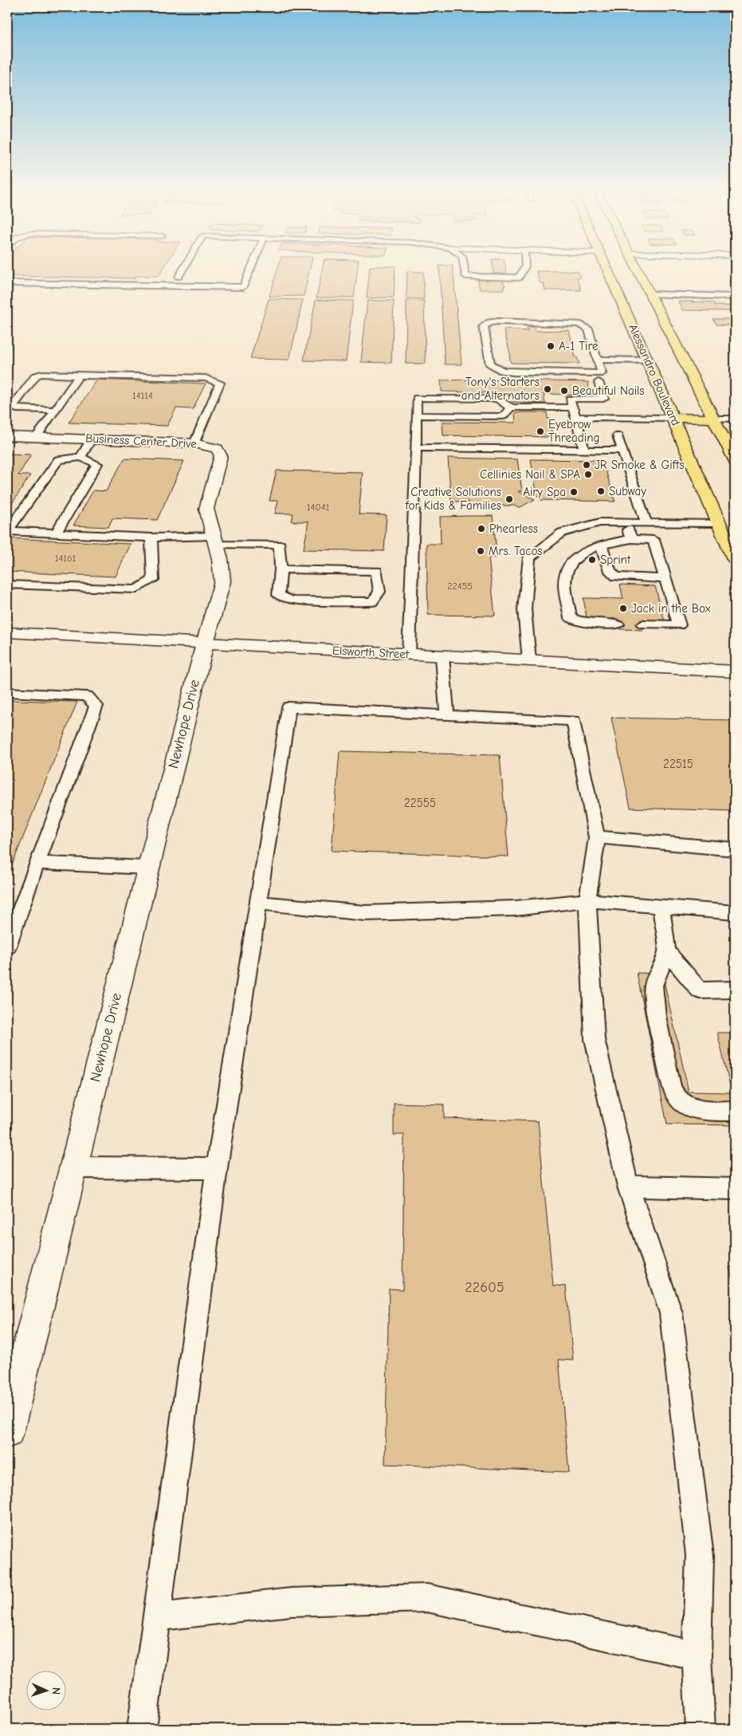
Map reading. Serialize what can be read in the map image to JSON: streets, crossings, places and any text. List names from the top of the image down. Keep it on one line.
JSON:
{"streets":{"main road":["Alessandro Boulevard"],"street":["Business Center Drive","Elsworth Street","Newhope Drive"]},"crossings":[["Business Center Drive","Elsworth Street"],["Business Center Drive","Newhope Drive"],["Elsworth Street","Newhope Drive"]],"places":["A-1 Tire","Tony's Starters and Alternators","Beautiful Nails","Eyebrow Threading","JR Smoke & Gifts","Cellinies Nail & SPA","Subway","Airy Spa","Creative Solutions for Kids & Families","Phearless","Mrs. Tacos","Sprint","Jack in the Box"],"house_numbers":["14114","14041","14161","22455","22515","22555","22605"],"north":"right"}
